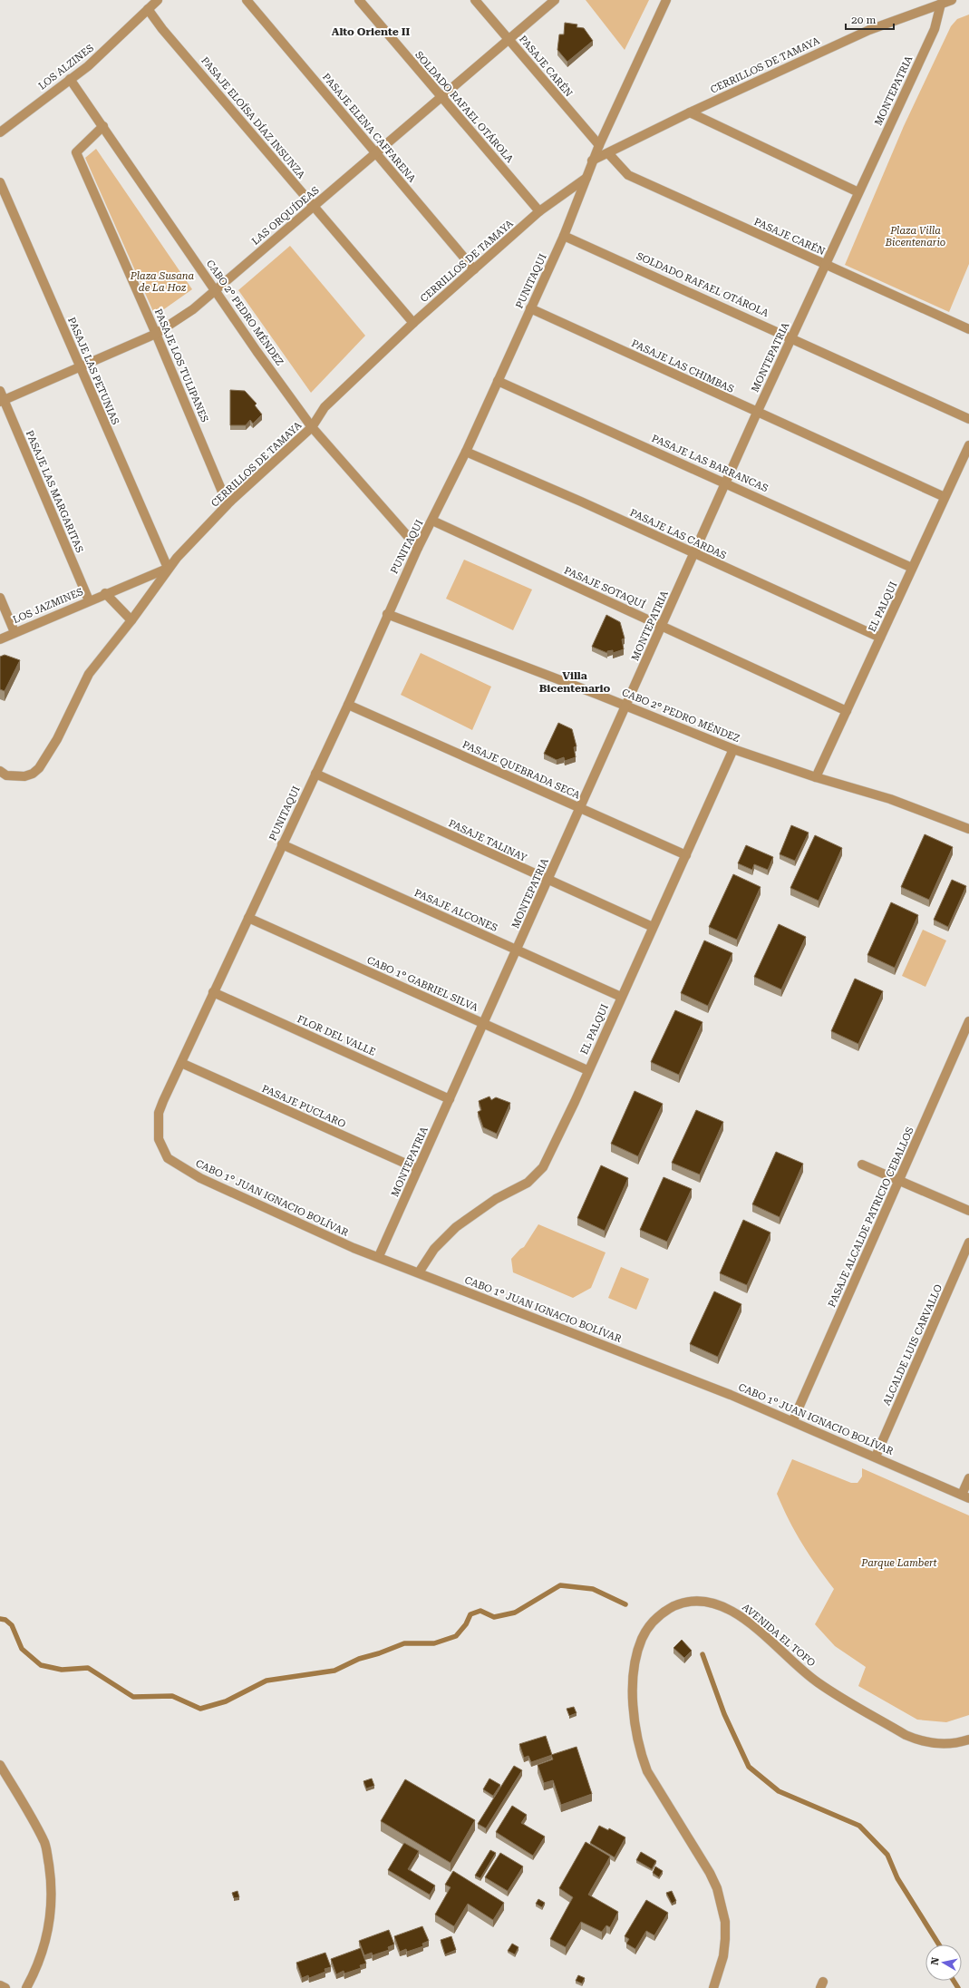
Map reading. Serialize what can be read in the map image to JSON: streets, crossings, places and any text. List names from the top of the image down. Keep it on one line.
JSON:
{"streets":{"street":["CERRILLOS DE TAMAYA","PASAJE CARÉN","LOS ALZINES","MONTEPATRIA","SOLDADO RAFAEL OTÁROLA","PASAJE ELOÍSA DÍAZ INSUNZA","PASAJE ELENA CAFFARENA","LAS ORQUÍDEAS","PUNITAQUI","CABO 2° PEDRO MÉNDEZ","PASAJE LOS TULIPANES","PASAJE LAS CHIMBAS","PASAJE LAS PETUNIAS","PASAJE LAS BARRANCAS","PASAJE LAS MARGARITAS","PASAJE LAS CARDAS","PASAJE SOTAQUÍ","LOS JAZMINES","EL PALQUI","PASAJE QUEBRADA SECA","PASAJE TALINAY","PASAJE ALCONES","CABO 1° GABRIEL SILVA","FLOR DEL VALLE","PASAJE PUCLARO","CABO 1° JUAN IGNACIO BOLÍVAR","PASAJE ALCALDE PATRICIO CEBALLOS","ALCALDE LUIS CARVALLO","AVENIDA EL TOFO"]},"crossings":[["CERRILLOS DE TAMAYA","PASAJE CARÉN"],["CERRILLOS DE TAMAYA","MONTEPATRIA"],["CERRILLOS DE TAMAYA","SOLDADO RAFAEL OTÁROLA"],["CERRILLOS DE TAMAYA","PASAJE ELOÍSA DÍAZ INSUNZA"],["CERRILLOS DE TAMAYA","PASAJE ELENA CAFFARENA"],["CERRILLOS DE TAMAYA","PUNITAQUI"],["CERRILLOS DE TAMAYA","CABO 2° PEDRO MÉNDEZ"],["CERRILLOS DE TAMAYA","PASAJE LOS TULIPANES"],["CERRILLOS DE TAMAYA","PASAJE LAS PETUNIAS"],["CERRILLOS DE TAMAYA","LOS JAZMINES"],["PASAJE CARÉN","MONTEPATRIA"],["PASAJE CARÉN","LAS ORQUÍDEAS"],["PASAJE CARÉN","PUNITAQUI"],["LOS ALZINES","PASAJE ELOÍSA DÍAZ INSUNZA"],["LOS ALZINES","CABO 2° PEDRO MÉNDEZ"],["MONTEPATRIA","SOLDADO RAFAEL OTÁROLA"],["MONTEPATRIA","CABO 2° PEDRO MÉNDEZ"],["MONTEPATRIA","PASAJE LAS CHIMBAS"],["MONTEPATRIA","PASAJE LAS BARRANCAS"],["MONTEPATRIA","PASAJE LAS CARDAS"],["MONTEPATRIA","PASAJE SOTAQUÍ"],["MONTEPATRIA","PASAJE QUEBRADA SECA"],["MONTEPATRIA","PASAJE TALINAY"],["MONTEPATRIA","PASAJE ALCONES"],["MONTEPATRIA","CABO 1° GABRIEL SILVA"],["MONTEPATRIA","FLOR DEL VALLE"],["MONTEPATRIA","PASAJE PUCLARO"],["MONTEPATRIA","CABO 1° JUAN IGNACIO BOLÍVAR"],["SOLDADO RAFAEL OTÁROLA","LAS ORQUÍDEAS"],["SOLDADO RAFAEL OTÁROLA","PUNITAQUI"],["PASAJE ELOÍSA DÍAZ INSUNZA","LAS ORQUÍDEAS"],["PASAJE ELENA CAFFARENA","LAS ORQUÍDEAS"],["LAS ORQUÍDEAS","CABO 2° PEDRO MÉNDEZ"],["LAS ORQUÍDEAS","PASAJE LOS TULIPANES"],["LAS ORQUÍDEAS","PASAJE LAS PETUNIAS"],["LAS ORQUÍDEAS","PASAJE LAS MARGARITAS"],["PUNITAQUI","CABO 2° PEDRO MÉNDEZ"],["PUNITAQUI","PASAJE LAS CHIMBAS"],["PUNITAQUI","PASAJE LAS BARRANCAS"],["PUNITAQUI","PASAJE LAS CARDAS"],["PUNITAQUI","PASAJE SOTAQUÍ"],["PUNITAQUI","PASAJE QUEBRADA SECA"],["PUNITAQUI","PASAJE TALINAY"],["PUNITAQUI","PASAJE ALCONES"],["PUNITAQUI","CABO 1° GABRIEL SILVA"],["PUNITAQUI","FLOR DEL VALLE"],["PUNITAQUI","PASAJE PUCLARO"],["PUNITAQUI","CABO 1° JUAN IGNACIO BOLÍVAR"],["CABO 2° PEDRO MÉNDEZ","PASAJE LOS TULIPANES"],["CABO 2° PEDRO MÉNDEZ","EL PALQUI"],["PASAJE LAS CHIMBAS","EL PALQUI"],["PASAJE LAS PETUNIAS","LOS JAZMINES"],["PASAJE LAS BARRANCAS","EL PALQUI"],["PASAJE LAS MARGARITAS","LOS JAZMINES"],["PASAJE LAS CARDAS","EL PALQUI"],["PASAJE SOTAQUÍ","EL PALQUI"],["EL PALQUI","PASAJE QUEBRADA SECA"],["EL PALQUI","PASAJE TALINAY"],["EL PALQUI","PASAJE ALCONES"],["EL PALQUI","CABO 1° GABRIEL SILVA"],["EL PALQUI","CABO 1° JUAN IGNACIO BOLÍVAR"],["CABO 1° JUAN IGNACIO BOLÍVAR","PASAJE ALCALDE PATRICIO CEBALLOS"],["CABO 1° JUAN IGNACIO BOLÍVAR","ALCALDE LUIS CARVALLO"]],"districts":["Alto Oriente II","Villa Bicentenario"],"parks":["Plaza Villa Bicentenario","Plaza Susana de La Hoz","Parque Lambert"],"scale_bar":"20 m","north":"left"}
